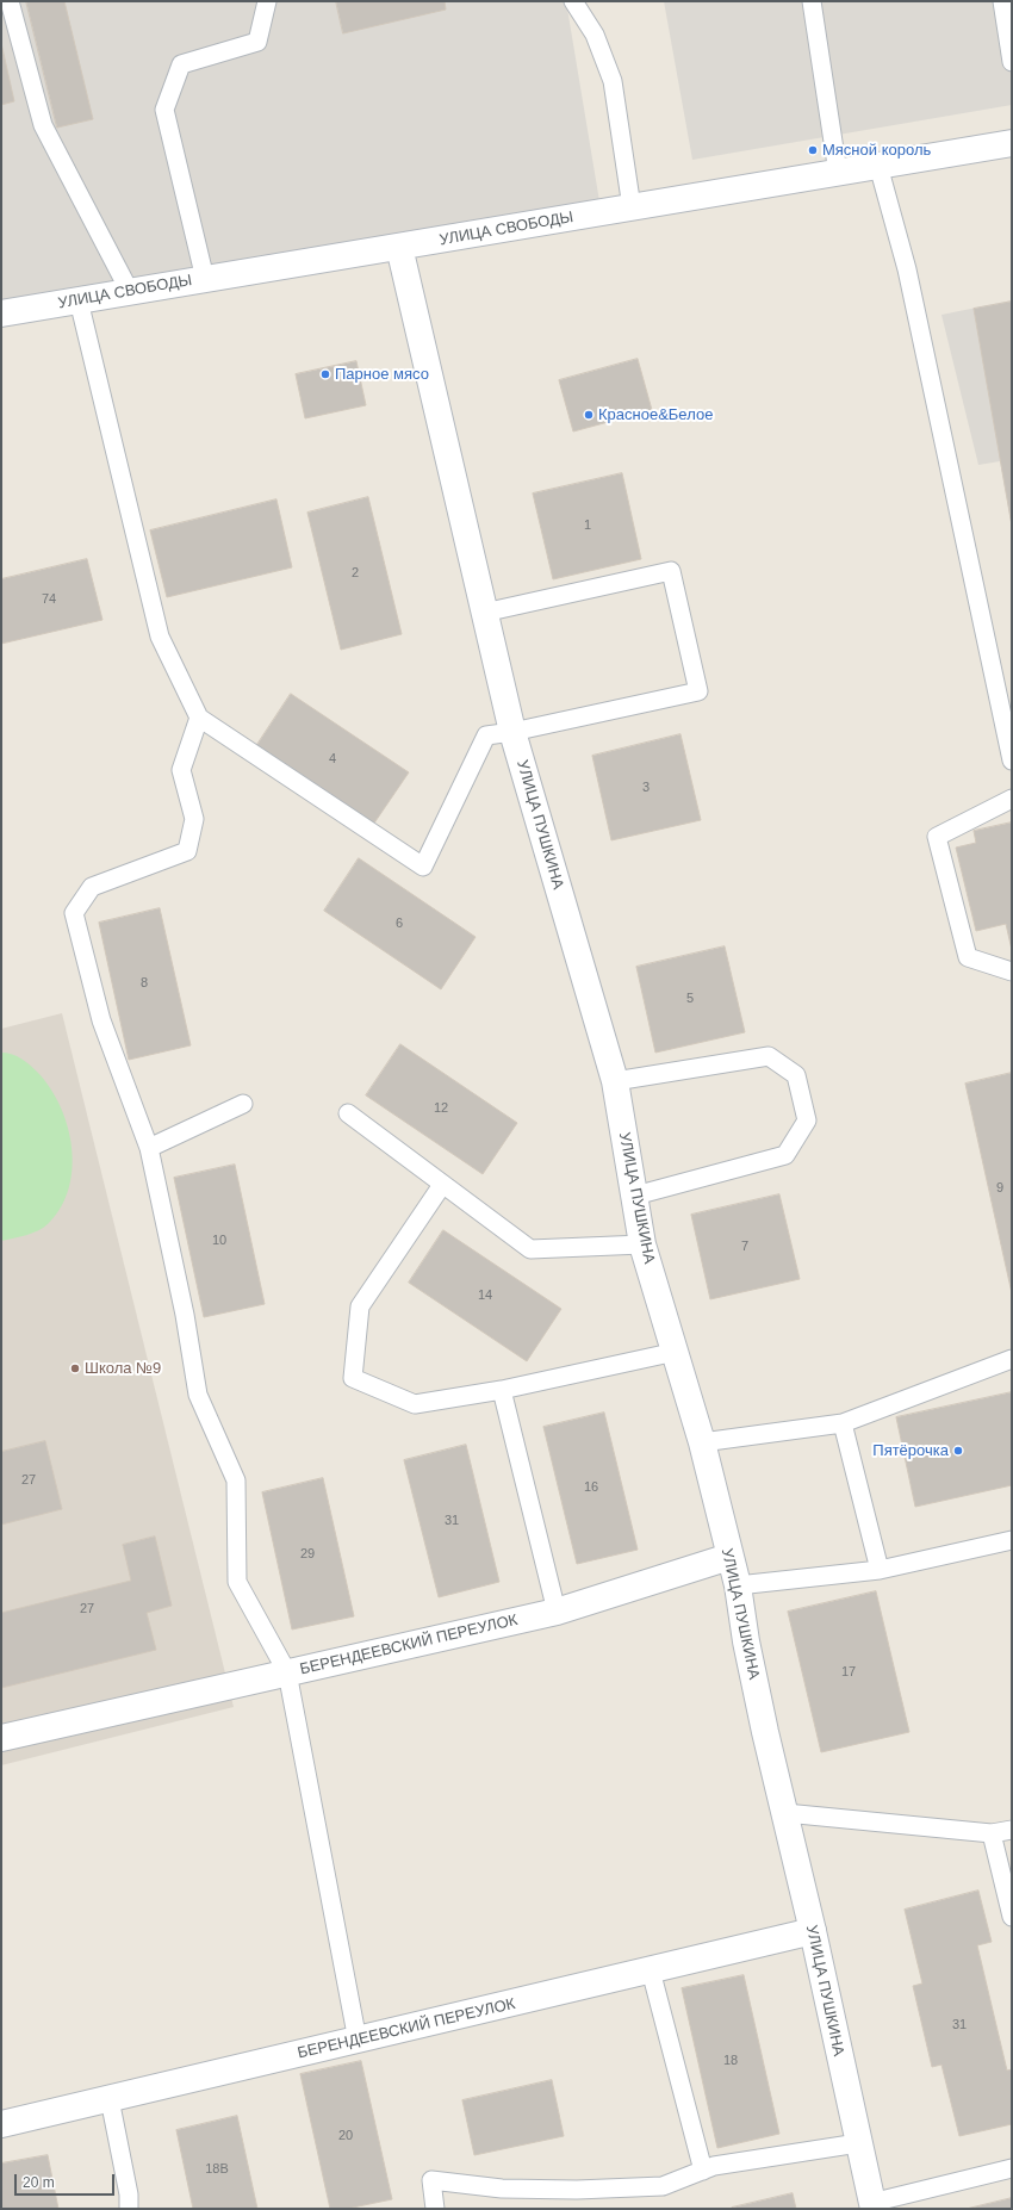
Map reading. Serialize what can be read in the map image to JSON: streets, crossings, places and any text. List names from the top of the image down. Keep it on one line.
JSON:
{"streets":{"street":["УЛИЦА СВОБОДЫ","УЛИЦА ПУШКИНА","БЕРЕНДЕЕВСКИЙ ПЕРЕУЛОК"]},"crossings":[["УЛИЦА СВОБОДЫ","УЛИЦА ПУШКИНА"],["УЛИЦА ПУШКИНА","БЕРЕНДЕЕВСКИЙ ПЕРЕУЛОК"]],"places":["Мясной король","Парное мясо","Красное&Белое","Школа №9","Пятёрочка"],"house_numbers":["1","2","74","4","3","6","8","5","12","9","10","7","14","27","16","31","29","27","17","31","18","20","18В"],"scale_bar":"20 m"}
